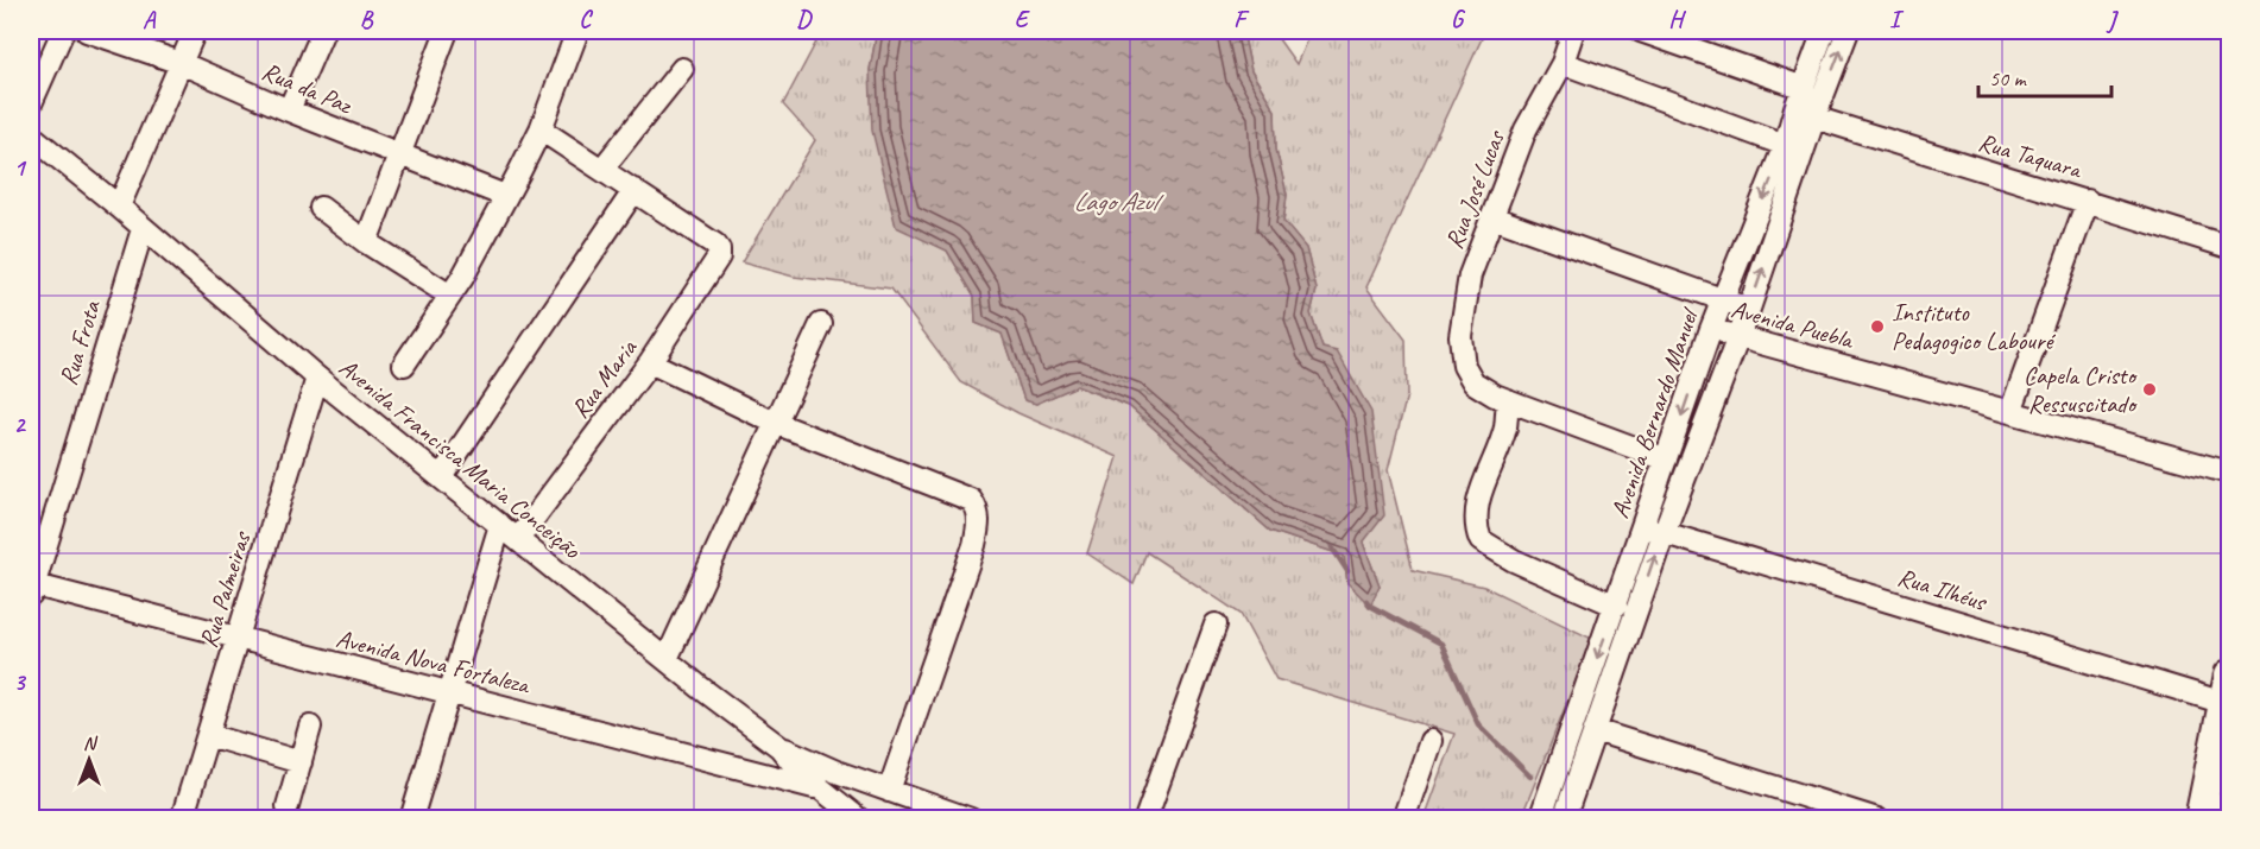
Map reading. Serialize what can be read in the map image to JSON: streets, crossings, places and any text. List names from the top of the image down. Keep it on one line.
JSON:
{"streets":{"street":["Rua da Paz","Rua Taquara","Rua José Lucas","Avenida Puebla","Rua Frota","Rua Maria","Avenida Bernardo Manuel","Avenida Francisca Maria Conceição","Rua Ilhéus","Rua Palmeiras","Avenida Nova Fortaleza"]},"crossings":[["Rua Taquara","Avenida Bernardo Manuel"],["Rua José Lucas","Avenida Puebla"],["Avenida Puebla","Avenida Bernardo Manuel"],["Rua Frota","Avenida Francisca Maria Conceição"],["Rua Frota","Avenida Nova Fortaleza"],["Rua Maria","Avenida Francisca Maria Conceição"],["Avenida Bernardo Manuel","Rua Ilhéus"],["Avenida Francisca Maria Conceição","Rua Palmeiras"],["Avenida Francisca Maria Conceição","Avenida Nova Fortaleza"],["Rua Palmeiras","Avenida Nova Fortaleza"]],"water":["Lago Azul"],"places":["Instituto Pedagogico Labouré","Capela Cristo Ressuscitado"],"scale_bar":"50 m","north":"top","grid":{"columns":["A","B","C","D","E","F","G","H","I","J"],"rows":["1","2","3"]}}
